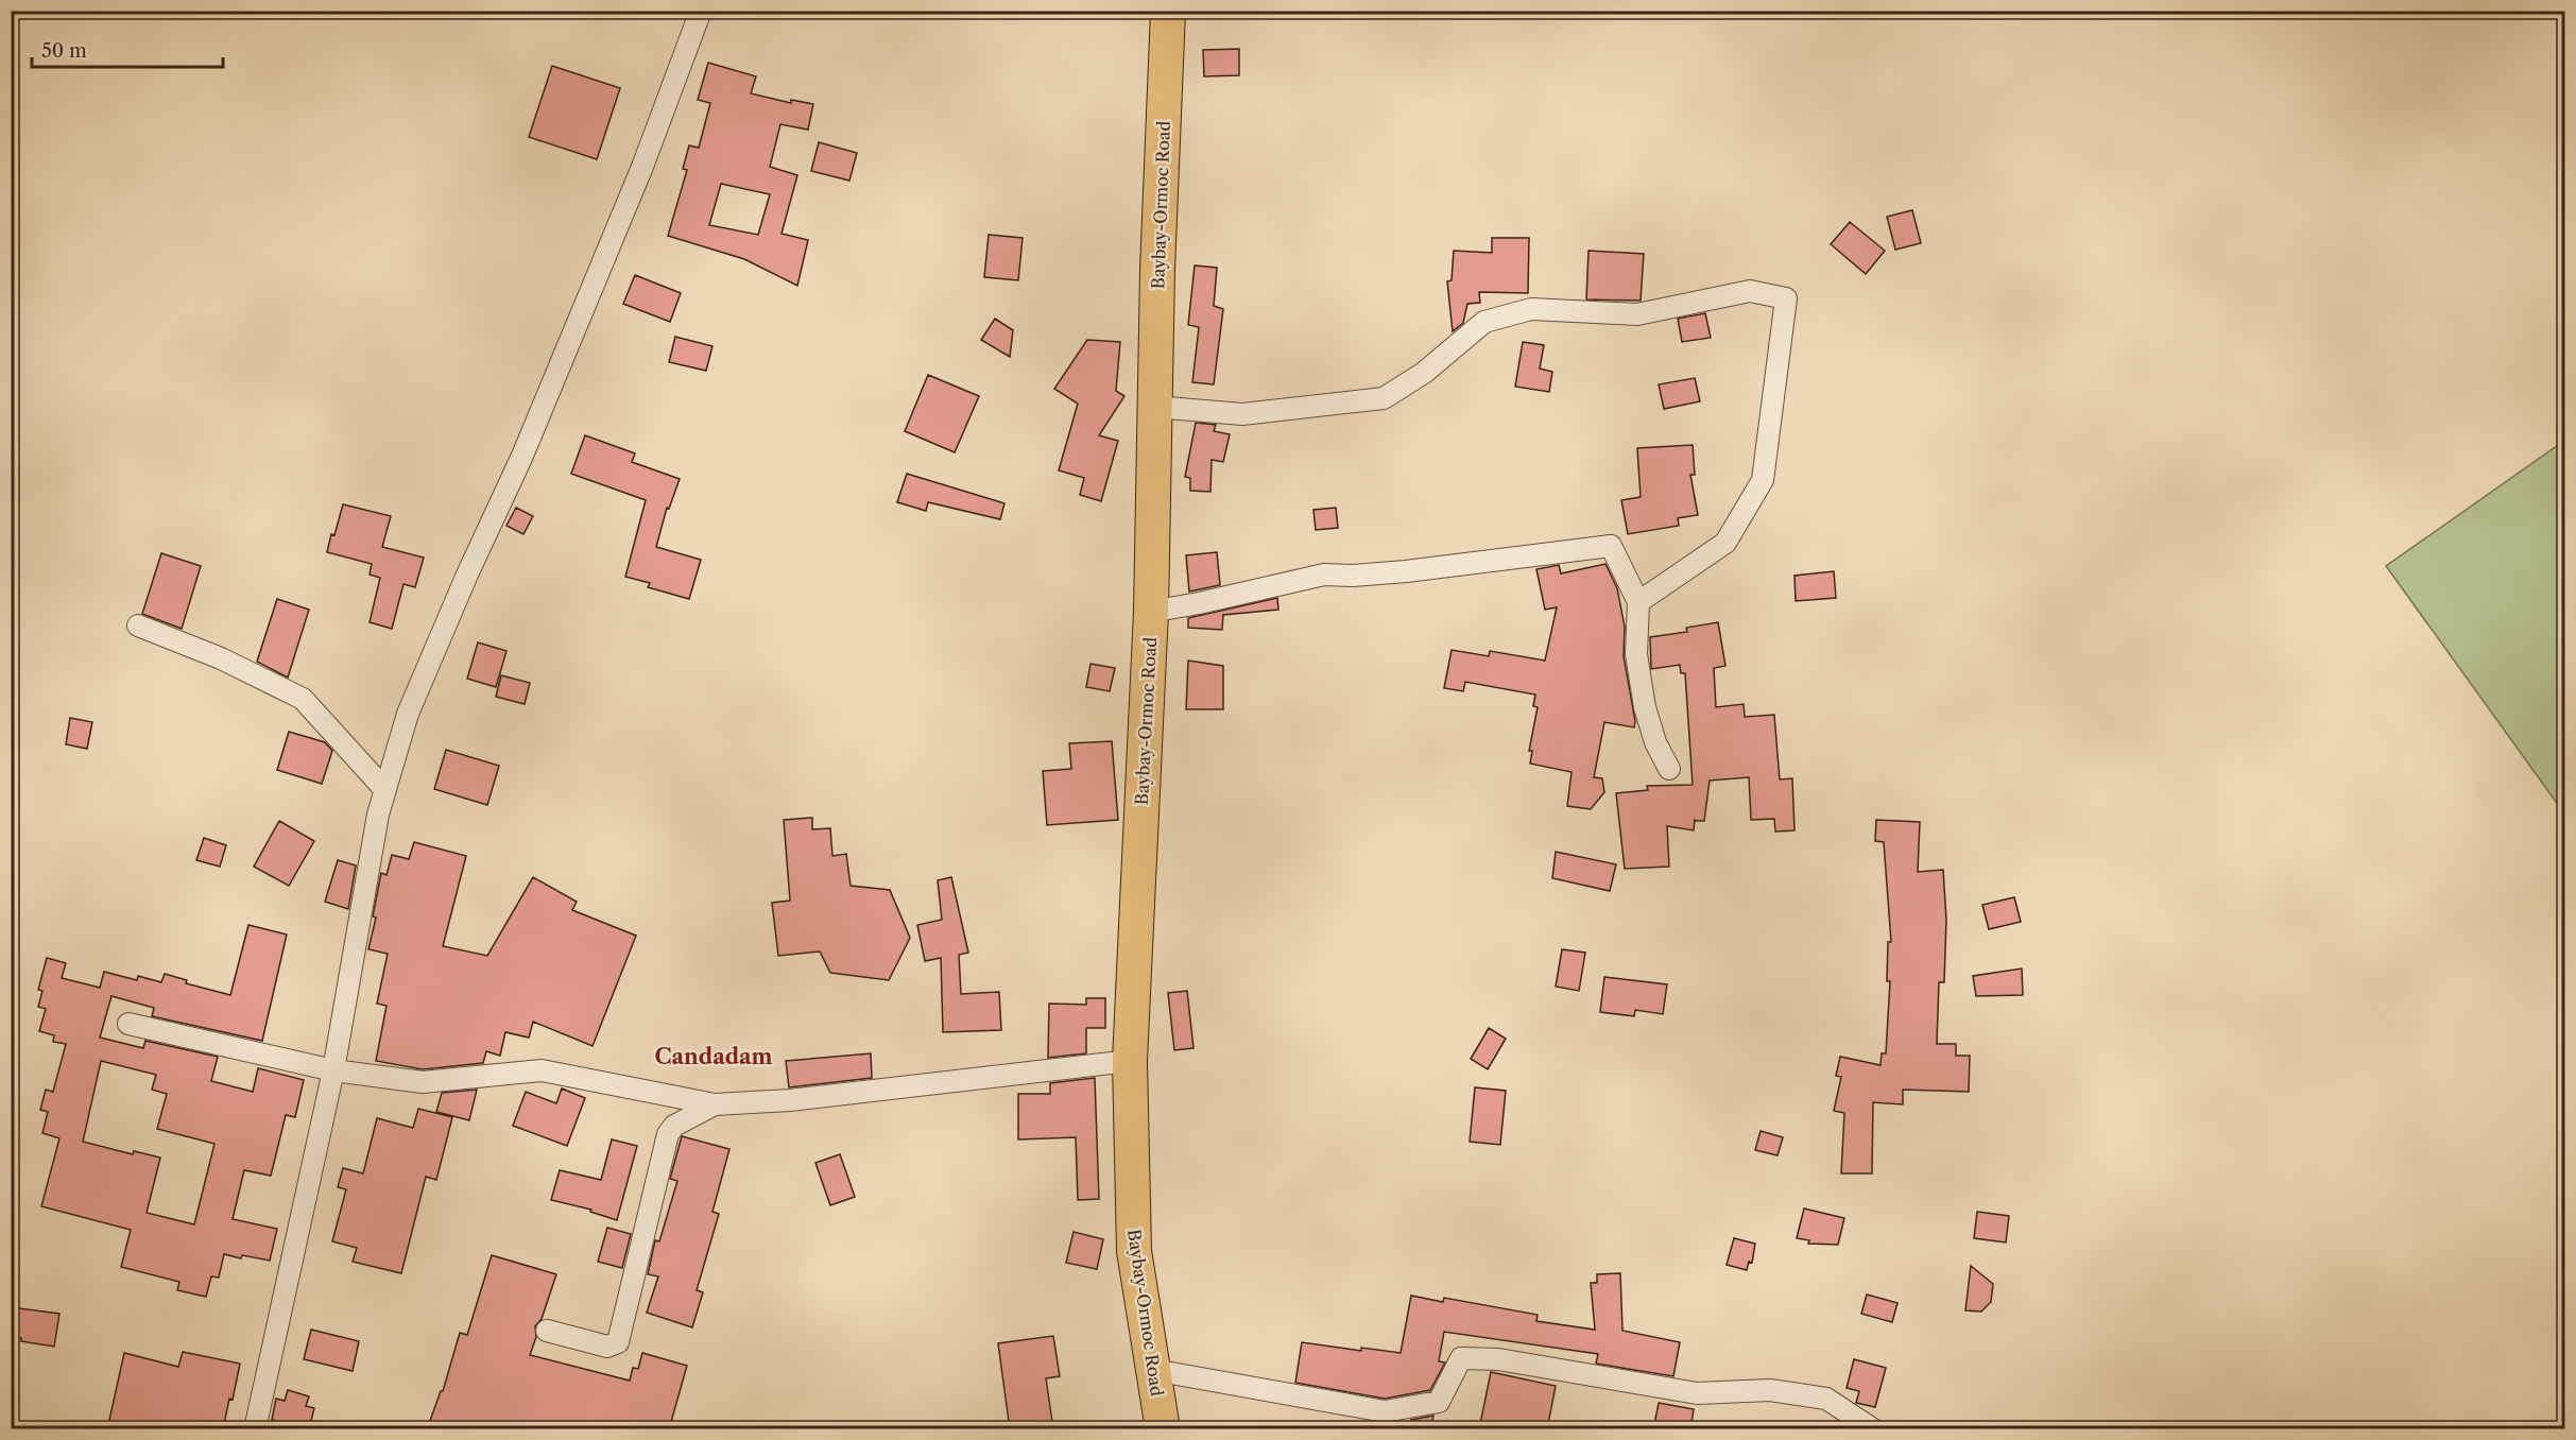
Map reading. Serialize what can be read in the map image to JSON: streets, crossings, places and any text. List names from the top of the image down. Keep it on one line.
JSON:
{"streets":{"highway":["Baybay-Ormoc Road"]},"districts":["Candadam"],"scale_bar":"50 m"}
